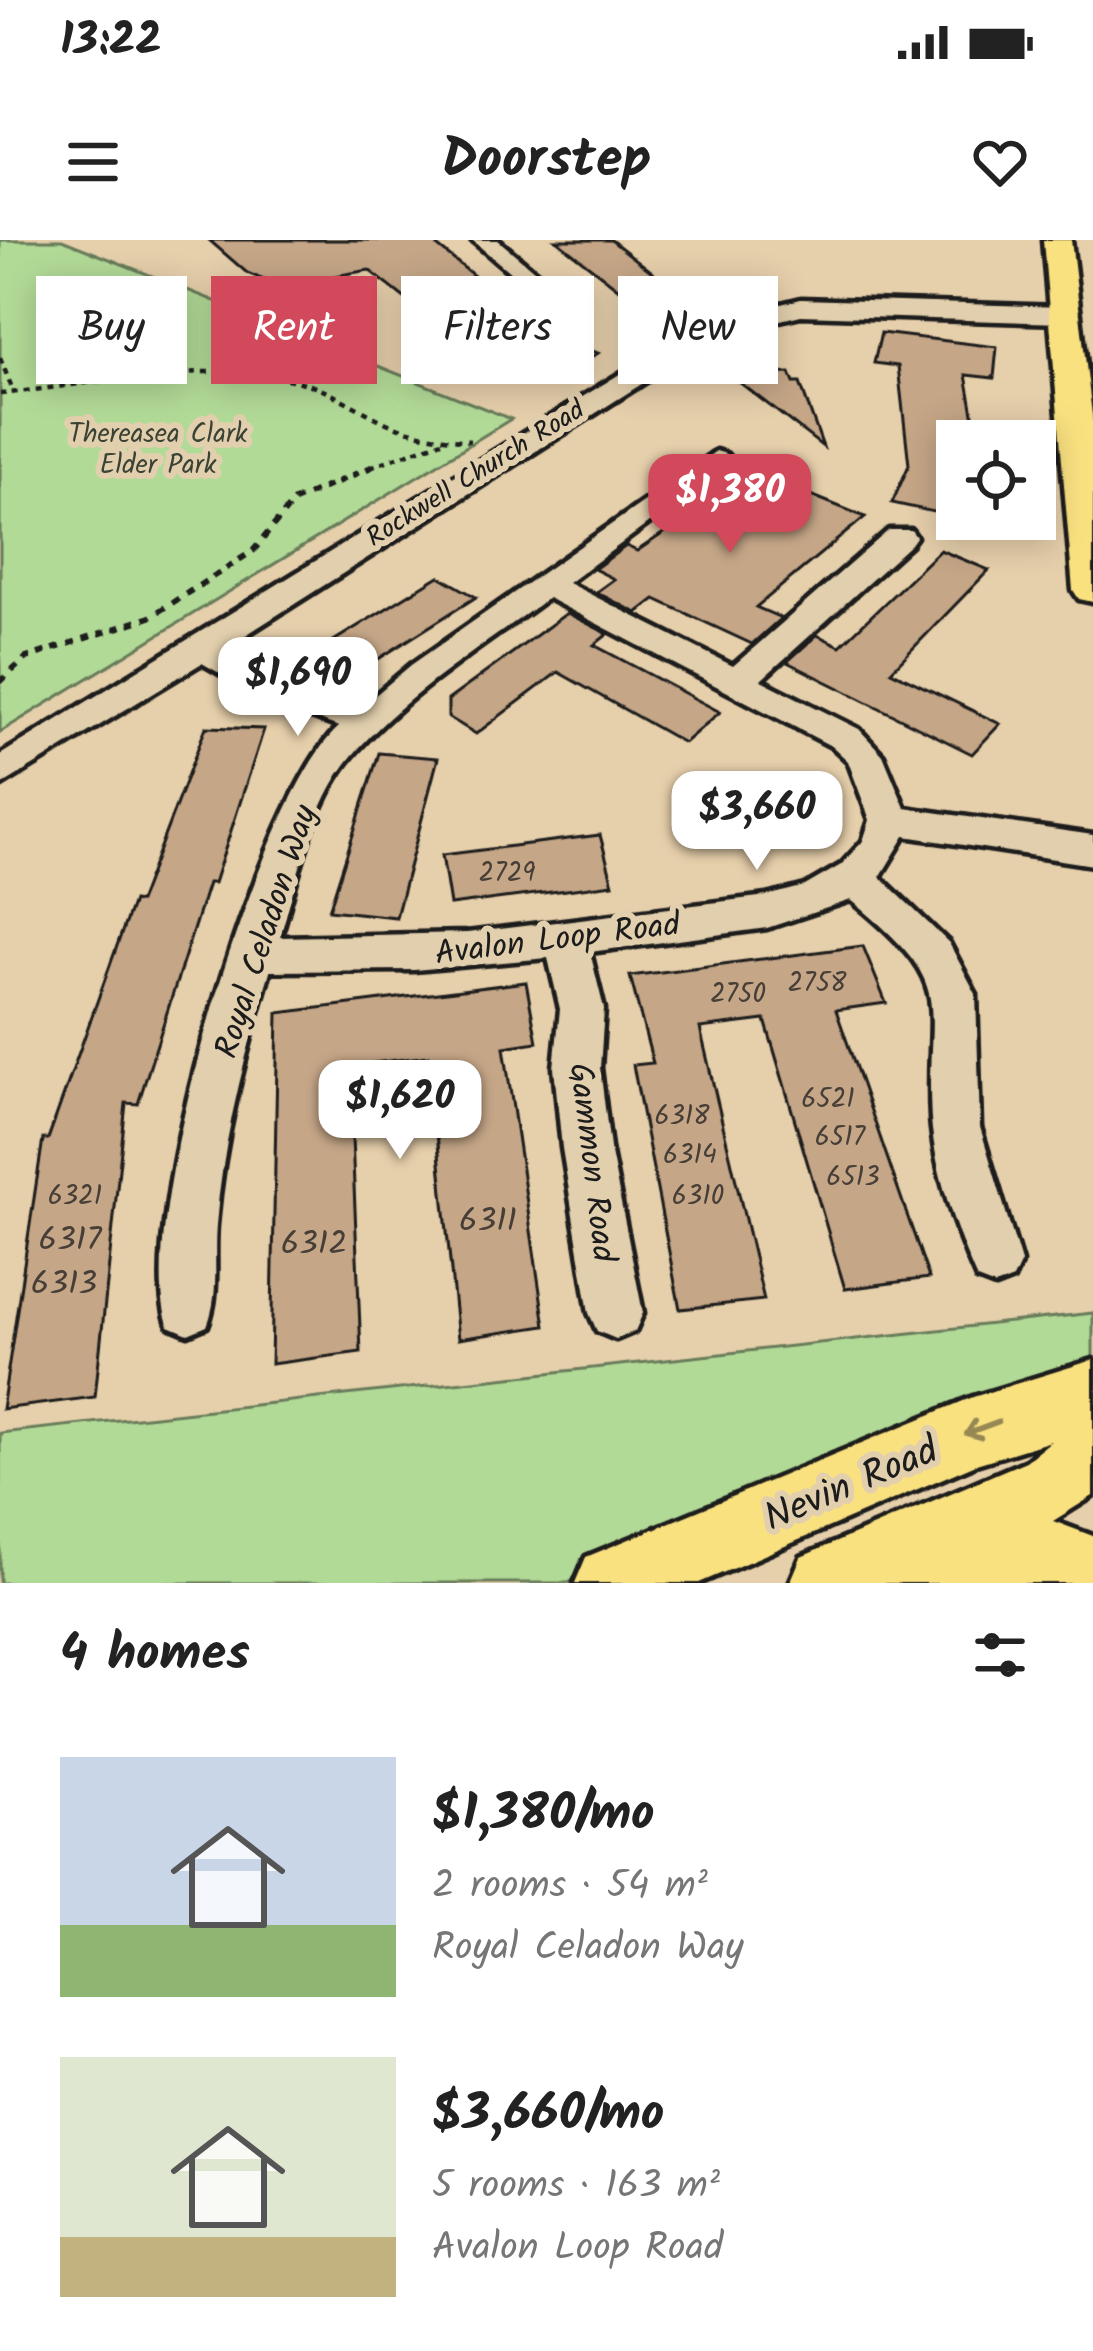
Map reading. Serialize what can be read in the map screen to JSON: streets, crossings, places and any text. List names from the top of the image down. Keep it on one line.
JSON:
{"streets":{"main road":["Nevin Road"],"street":["Rockwell Church Road","Royal Celadon Way","Avalon Loop Road","Gammon Road"]},"crossings":[["Royal Celadon Way","Avalon Loop Road"],["Avalon Loop Road","Gammon Road"]],"parks":["Thereasea Clark Elder Park"],"house_numbers":["2729","2758","2750","6521","6318","6517","6314","6513","6321","6310","6311","6317","6312","6313"],"page":{"status":"13:22","header":"Doorstep","chip":["Buy","Rent","Filters","New"],"price":["$1,380","$1,690","$3,660","$1,620"],"heading":"4 homes","list":[{"name":"$1,380/mo","note":"2 rooms · 54 m² · Royal Celadon Way"},{"name":"$3,660/mo","note":"5 rooms · 163 m² · Avalon Loop Road"}]}}
